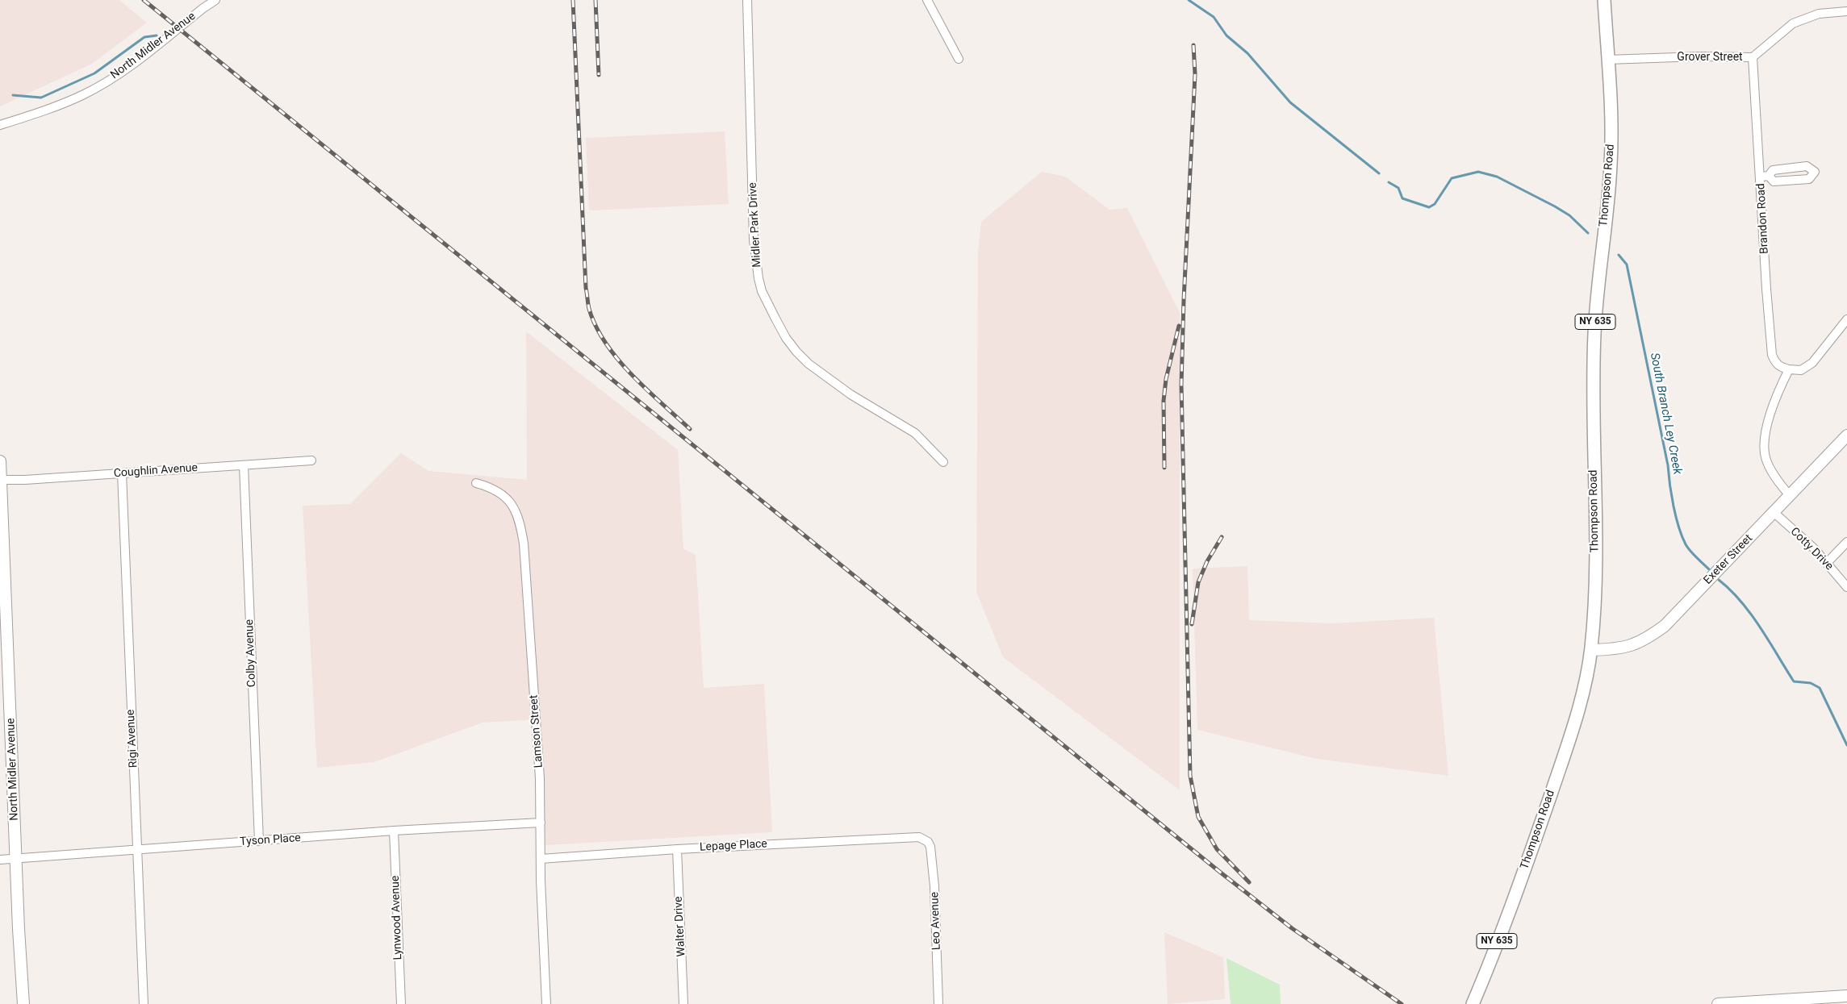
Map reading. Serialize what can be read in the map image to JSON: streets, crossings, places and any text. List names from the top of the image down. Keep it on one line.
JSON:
{"streets":{"main road":["North Midler Avenue","Thompson Road","NY 635","Exeter Street"],"street":["Grover Street","Brandon Road","Midler Park Drive","Coughlin Avenue","Cotty Drive","Colby Avenue","Lamson Street","Rigi Avenue","Tyson Place","Lepage Place","Lynwood Avenue","Leo Avenue","Walter Drive"]},"crossings":[["North Midler Avenue","Coughlin Avenue"],["North Midler Avenue","Tyson Place"],["Grover Street","Thompson Road"],["Grover Street","Brandon Road"],["Thompson Road","Exeter Street"],["Coughlin Avenue","Colby Avenue"],["Coughlin Avenue","Rigi Avenue"],["Cotty Drive","Exeter Street"],["Colby Avenue","Tyson Place"],["Lamson Street","Tyson Place"],["Lamson Street","Lepage Place"],["Rigi Avenue","Tyson Place"],["Tyson Place","Lynwood Avenue"],["Lepage Place","Leo Avenue"],["Lepage Place","Walter Drive"]],"water":["South Branch Ley Creek"]}
